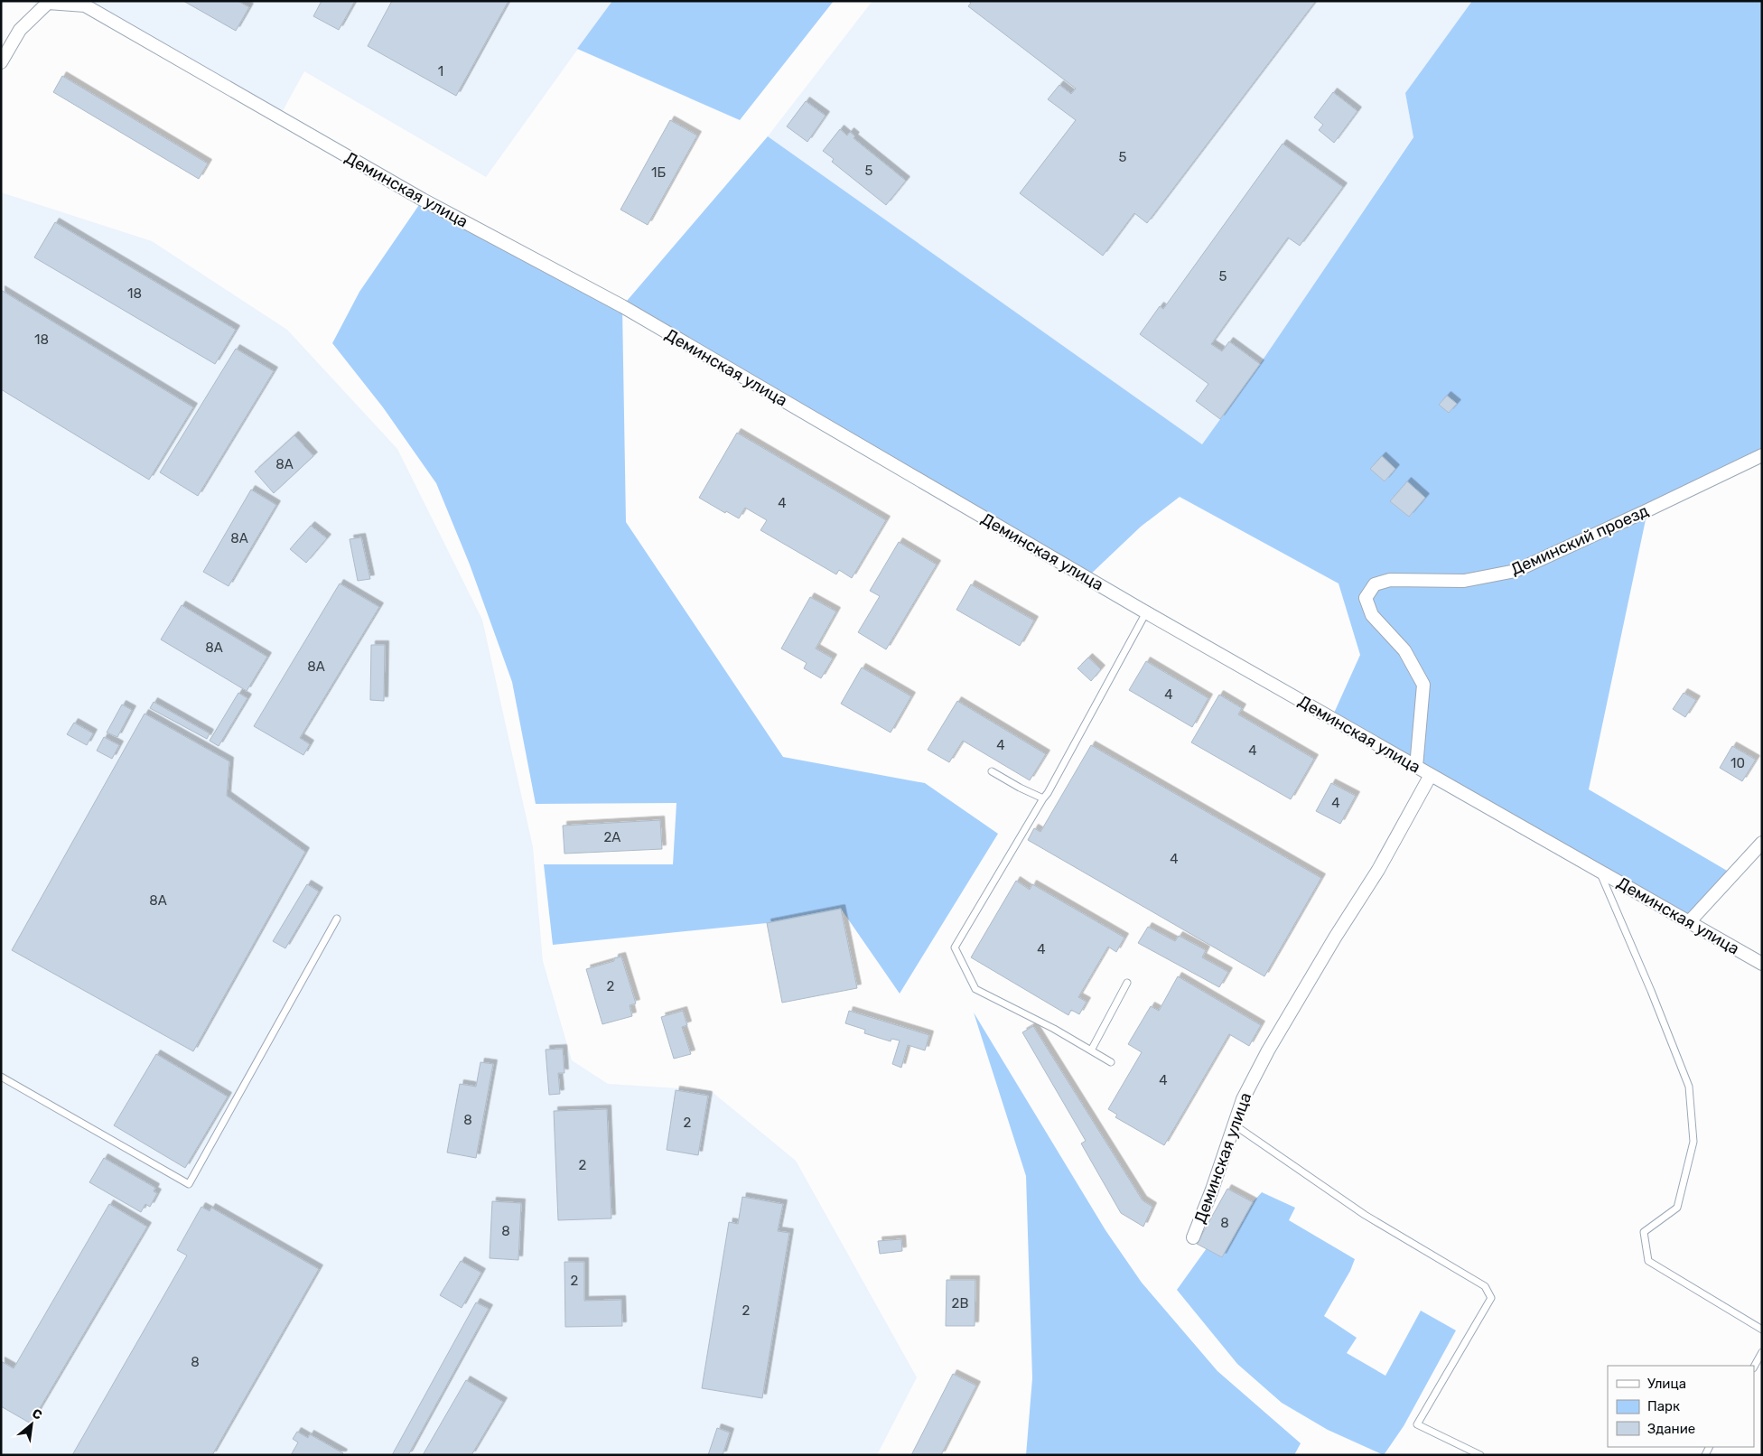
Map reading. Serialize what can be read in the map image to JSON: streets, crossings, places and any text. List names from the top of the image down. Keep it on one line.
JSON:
{"streets":{"street":["Деминская улица","Деминский проезд"]},"crossings":[["Деминская улица","Деминский проезд"]],"house_numbers":["1","5","5","1Б","5","18","18","8А","4","8А","8А","8А","4","4","4","10","4","2А","4","8А","4","2","4","8","2","2","8","8","2","2В","2","8"],"legend":["Улица","Парк","Здание"],"north":"top right"}
